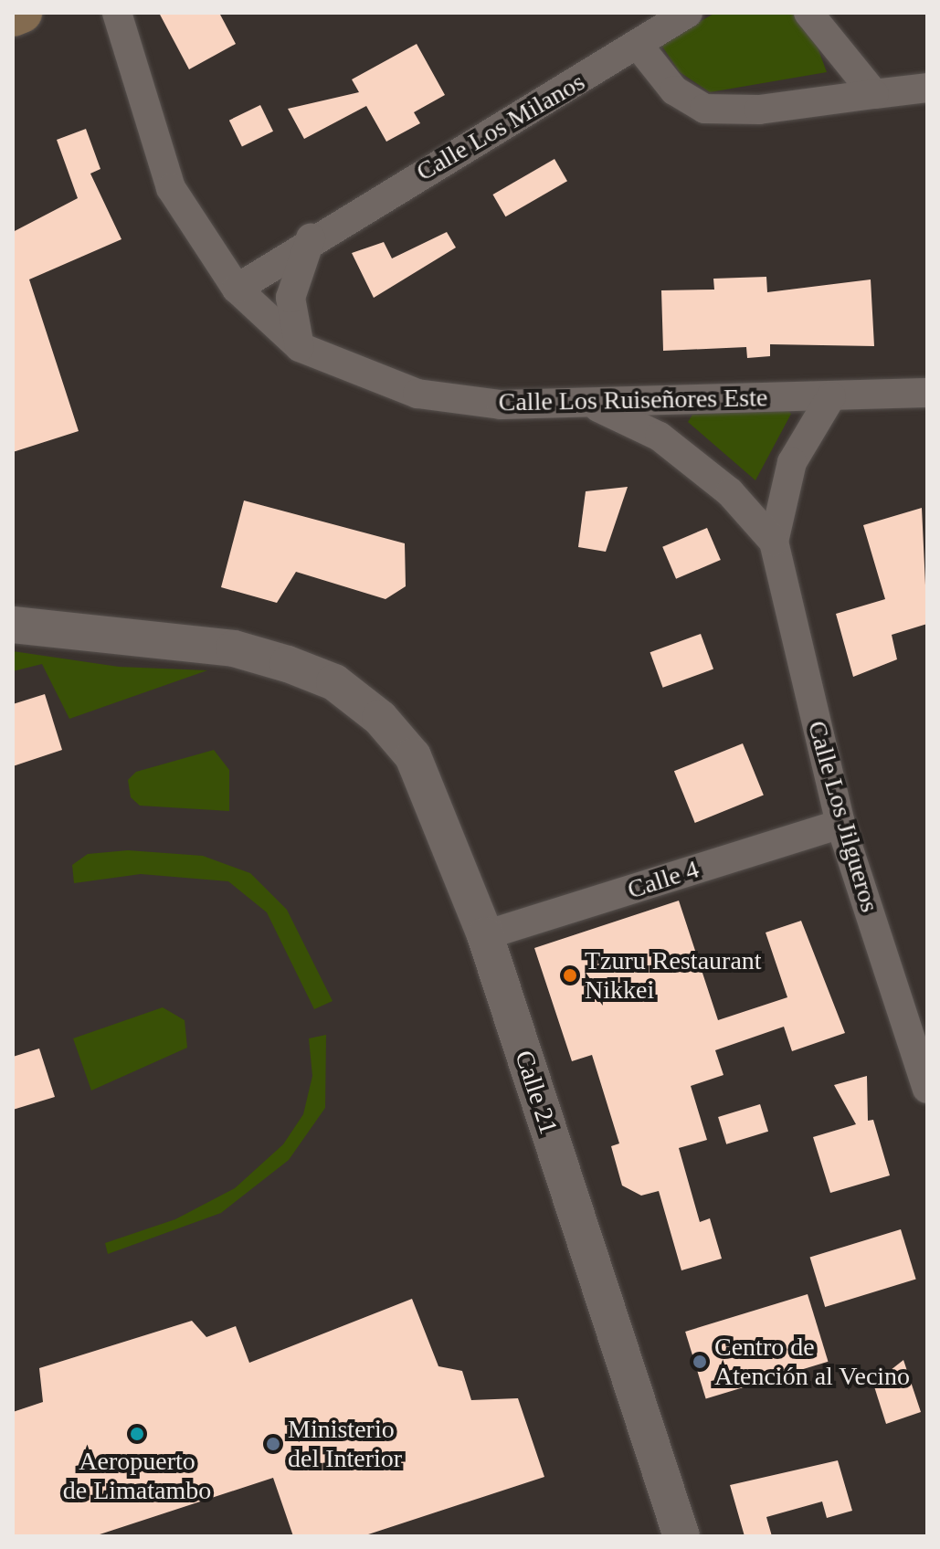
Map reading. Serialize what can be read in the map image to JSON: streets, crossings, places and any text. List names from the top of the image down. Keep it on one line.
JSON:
{"streets":{"street":["Calle Los Milanos","Calle Los Ruiseñores Este","Calle Los Jilgueros","Calle 4","Calle 21"]},"crossings":[["Calle Los Milanos","Calle Los Ruiseñores Este"],["Calle Los Ruiseñores Este","Calle Los Jilgueros"],["Calle Los Jilgueros","Calle 4"],["Calle 4","Calle 21"]],"places":["Tzuru Restaurant Nikkei","Centro de Atención al Vecino","Aeropuerto de Limatambo","Ministerio del Interior"]}
